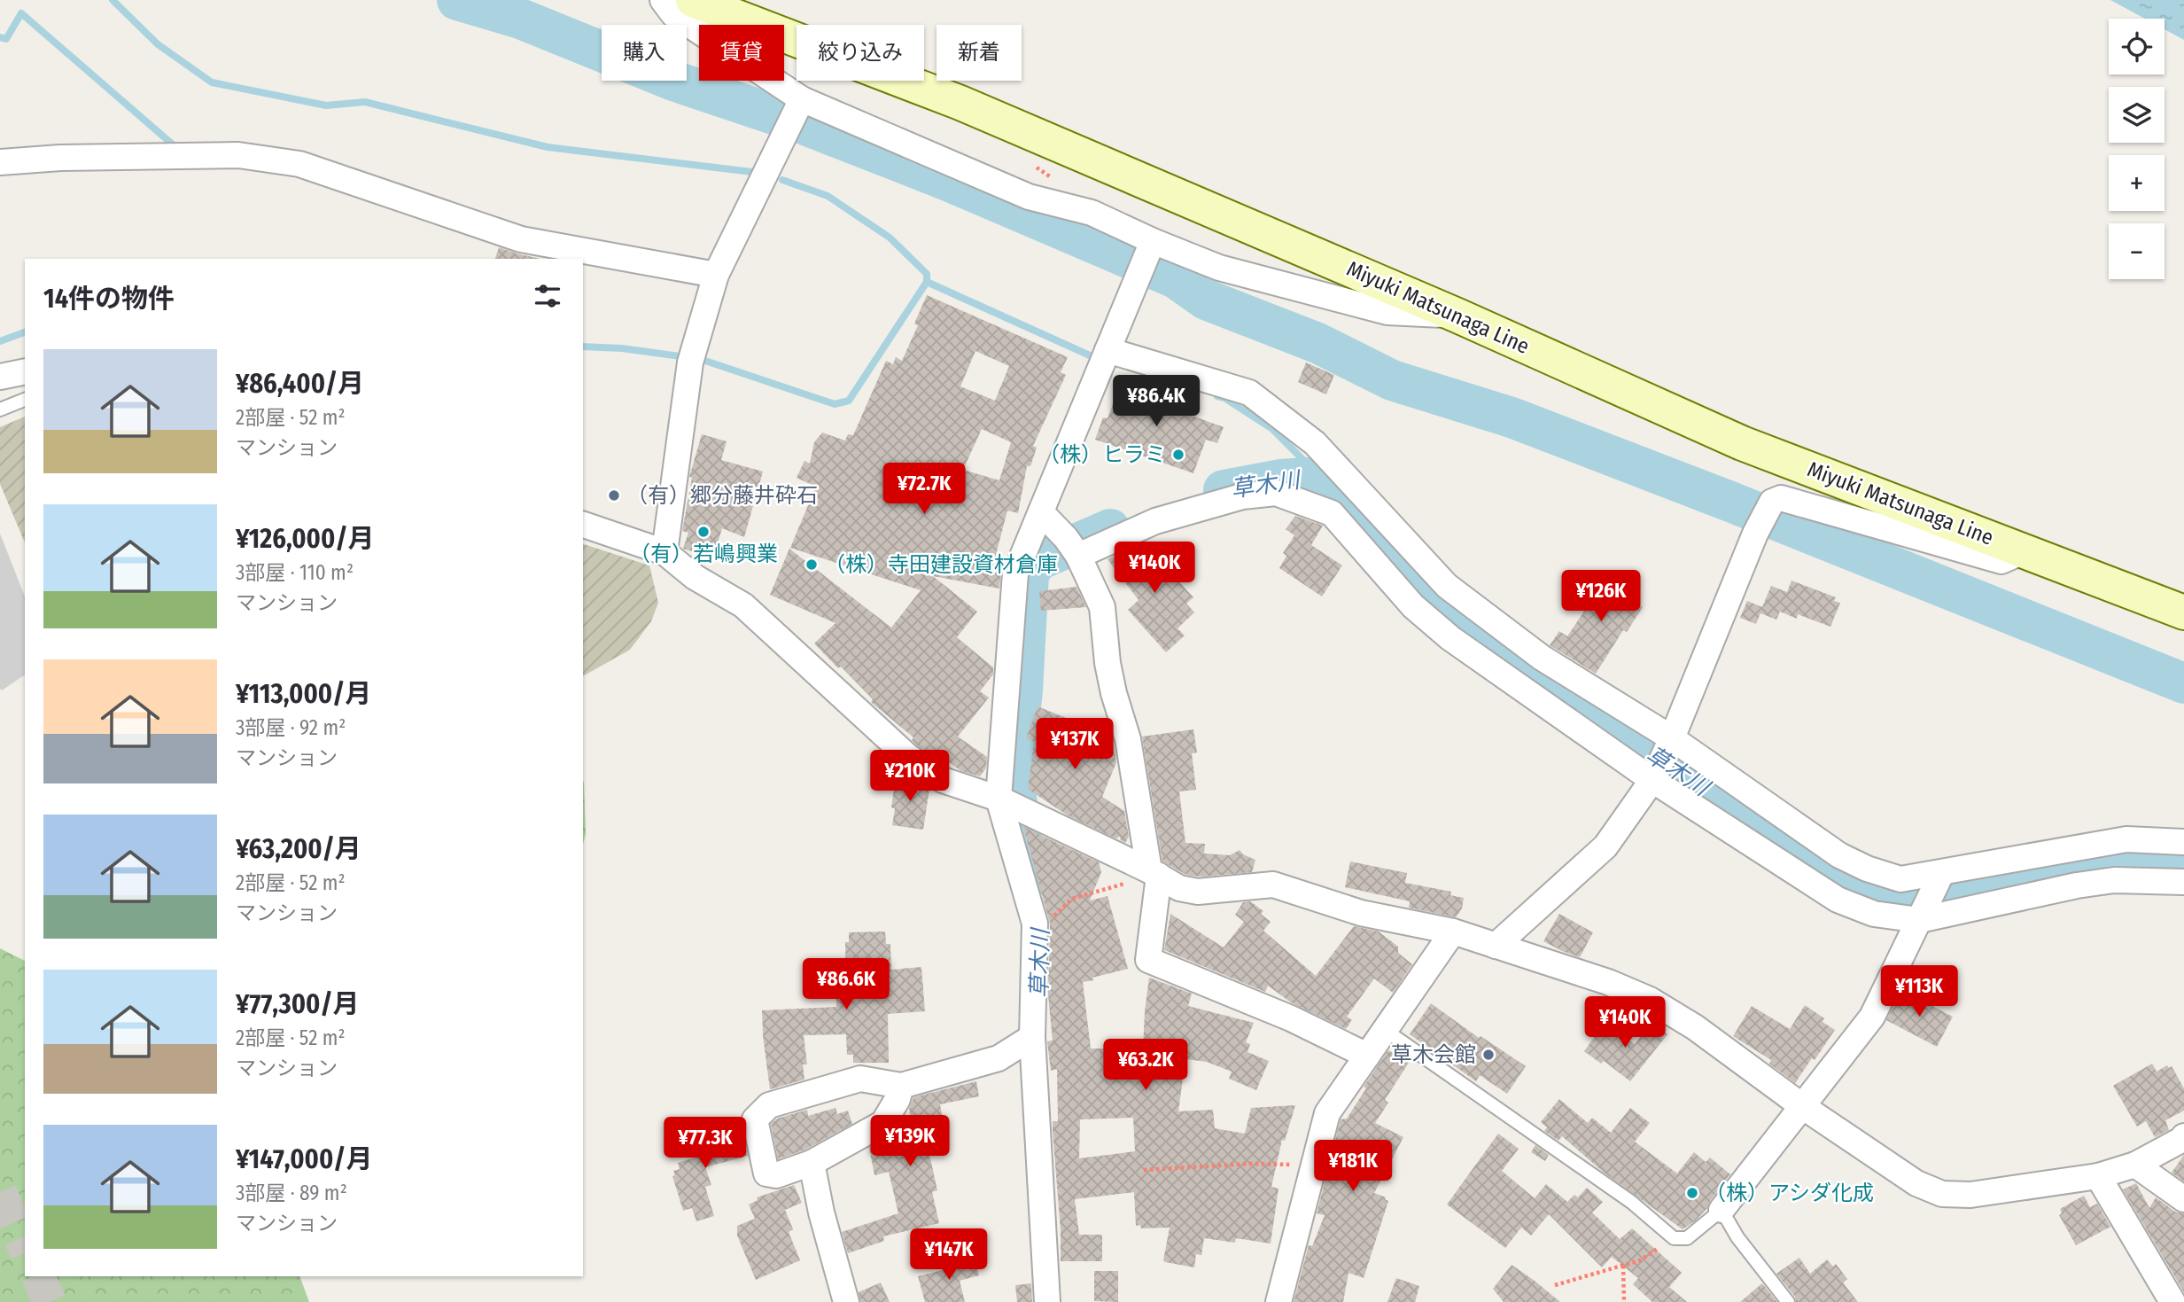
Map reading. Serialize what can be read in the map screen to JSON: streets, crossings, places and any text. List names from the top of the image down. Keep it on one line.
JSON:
{"streets":{"main road":["Miyuki Matsunaga Line"]},"water":["草木川"],"places":["（株）ヒラミ","（有）郷分藤井砕石","（有）若嶋興業","（株）寺田建設資材倉庫","草木会館","（株）アシダ化成"],"page":{"map_buttons":["+","−"],"chip":["購入","賃貸","絞り込み","新着"],"heading":"14件の物件","list":[{"name":"¥86,400/月","note":"2部屋 · 52 m² · マンション"},{"name":"¥126,000/月","note":"3部屋 · 110 m² · マンション"},{"name":"¥113,000/月","note":"3部屋 · 92 m² · マンション"},{"name":"¥63,200/月","note":"2部屋 · 52 m² · マンション"},{"name":"¥77,300/月","note":"2部屋 · 52 m² · マンション"},{"name":"¥147,000/月","note":"3部屋 · 89 m² · マンション"}],"price":["¥86.4K","¥72.7K","¥140K","¥126K","¥137K","¥210K","¥86.6K","¥113K","¥140K","¥63.2K","¥139K","¥77.3K","¥181K","¥147K"]}}
